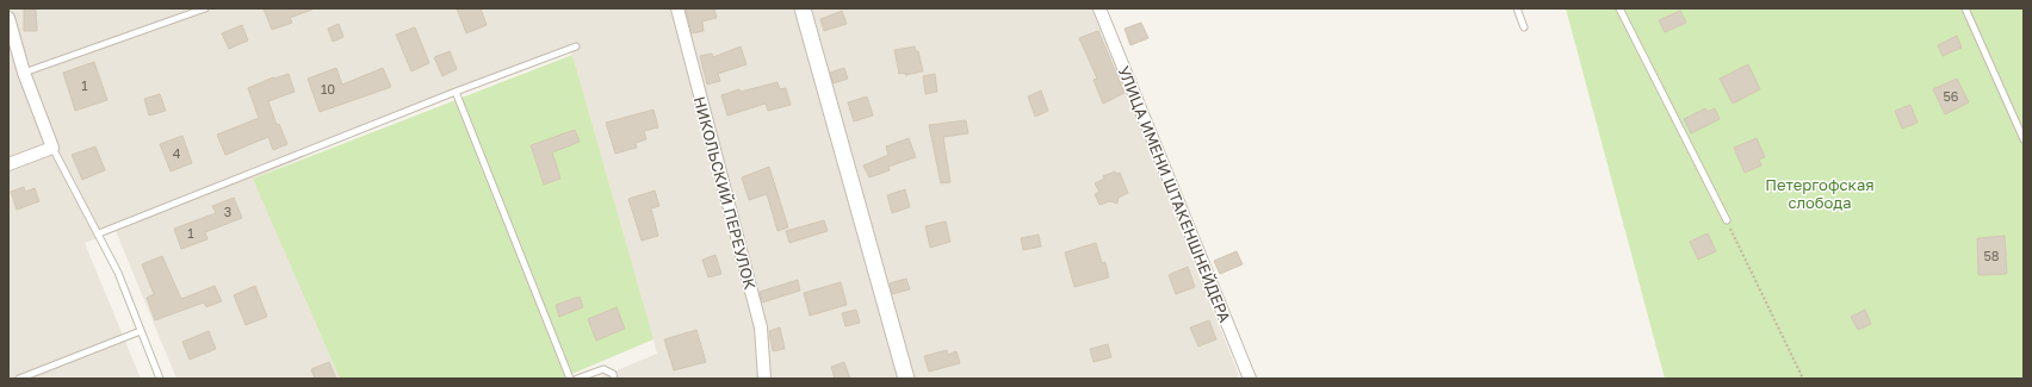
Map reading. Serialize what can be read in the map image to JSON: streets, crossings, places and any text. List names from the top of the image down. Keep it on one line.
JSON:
{"streets":{"street":["НИКОЛЬСКИЙ ПЕРЕУЛОК","УЛИЦА ИМЕНИ ШТАКЕНШНЕЙДЕРА"]},"parks":["Петергофская слобода"],"house_numbers":["1","10","56","4","3","1","58"]}
